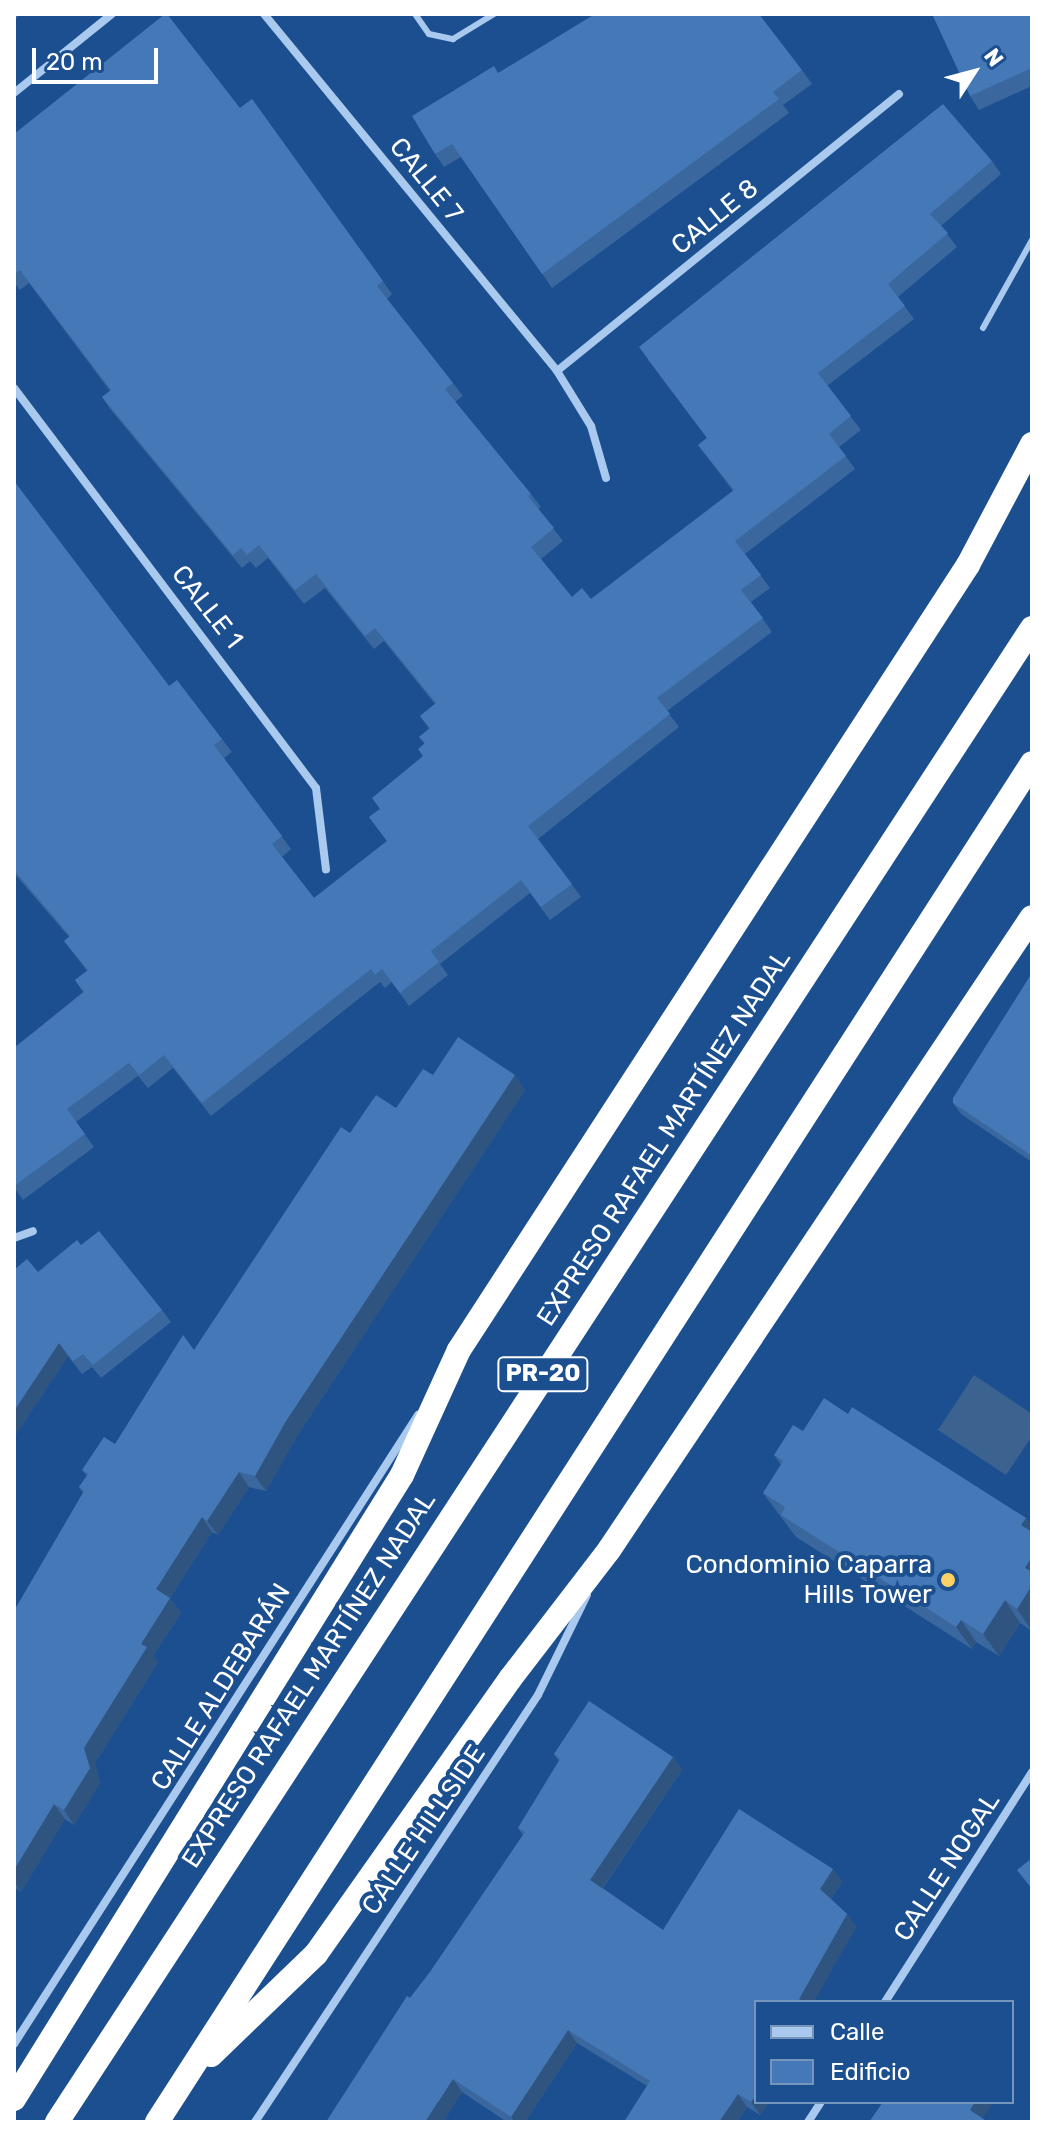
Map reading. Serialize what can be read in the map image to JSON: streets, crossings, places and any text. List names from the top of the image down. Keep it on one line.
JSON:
{"streets":{"highway":["EXPRESO RAFAEL MARTÍNEZ NADAL","PR-20"],"street":["CALLE 7","CALLE 8","CALLE 1","CALLE ALDEBARÁN","CALLE HILLSIDE","CALLE NOGAL"]},"crossings":[["CALLE 7","CALLE 8"]],"places":["Condominio Caparra Hills Tower"],"legend":["Calle","Edificio"],"scale_bar":"20 m","north":"top right"}
